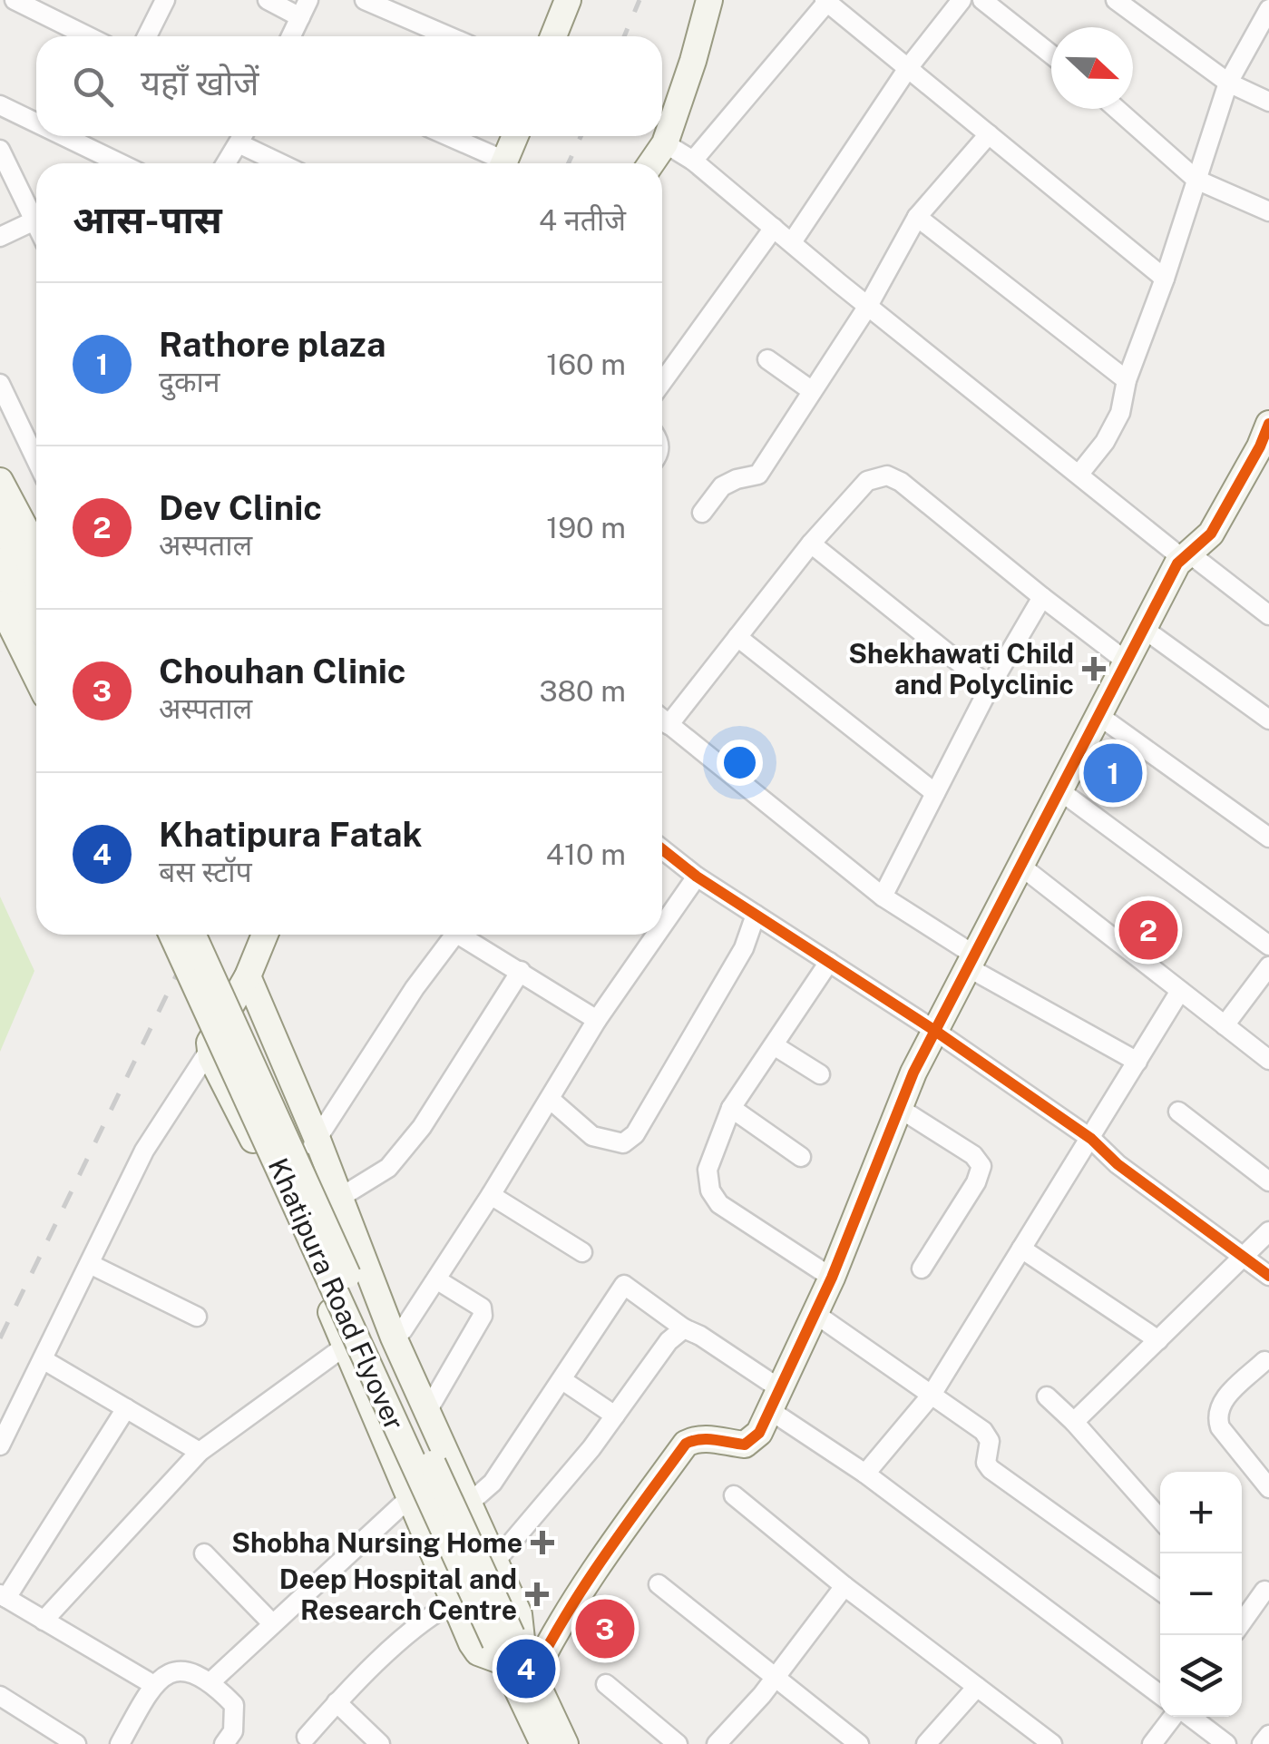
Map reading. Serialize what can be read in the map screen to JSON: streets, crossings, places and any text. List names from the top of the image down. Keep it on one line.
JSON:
{"streets":{"street":["Khatipura Road Flyover"]},"places":{"health":["Shekhawati Child and Polyclinic","Shobha Nursing Home","Deep Hospital and Research Centre"]},"north":"right","page":{"search":"यहाँ खोजें","heading":["आस-पास","4 नतीजे"],"list":[{"mark":"1","name":"Rathore plaza","note":"दुकान","value":"160 m"},{"mark":"2","name":"Dev Clinic","note":"अस्पताल","value":"190 m"},{"mark":"3","name":"Chouhan Clinic","note":"अस्पताल","value":"380 m"},{"mark":"4","name":"Khatipura Fatak","note":"बस स्टॉप","value":"410 m"}],"pins":["1","2","3","4"],"map_buttons":["+","−"]}}
